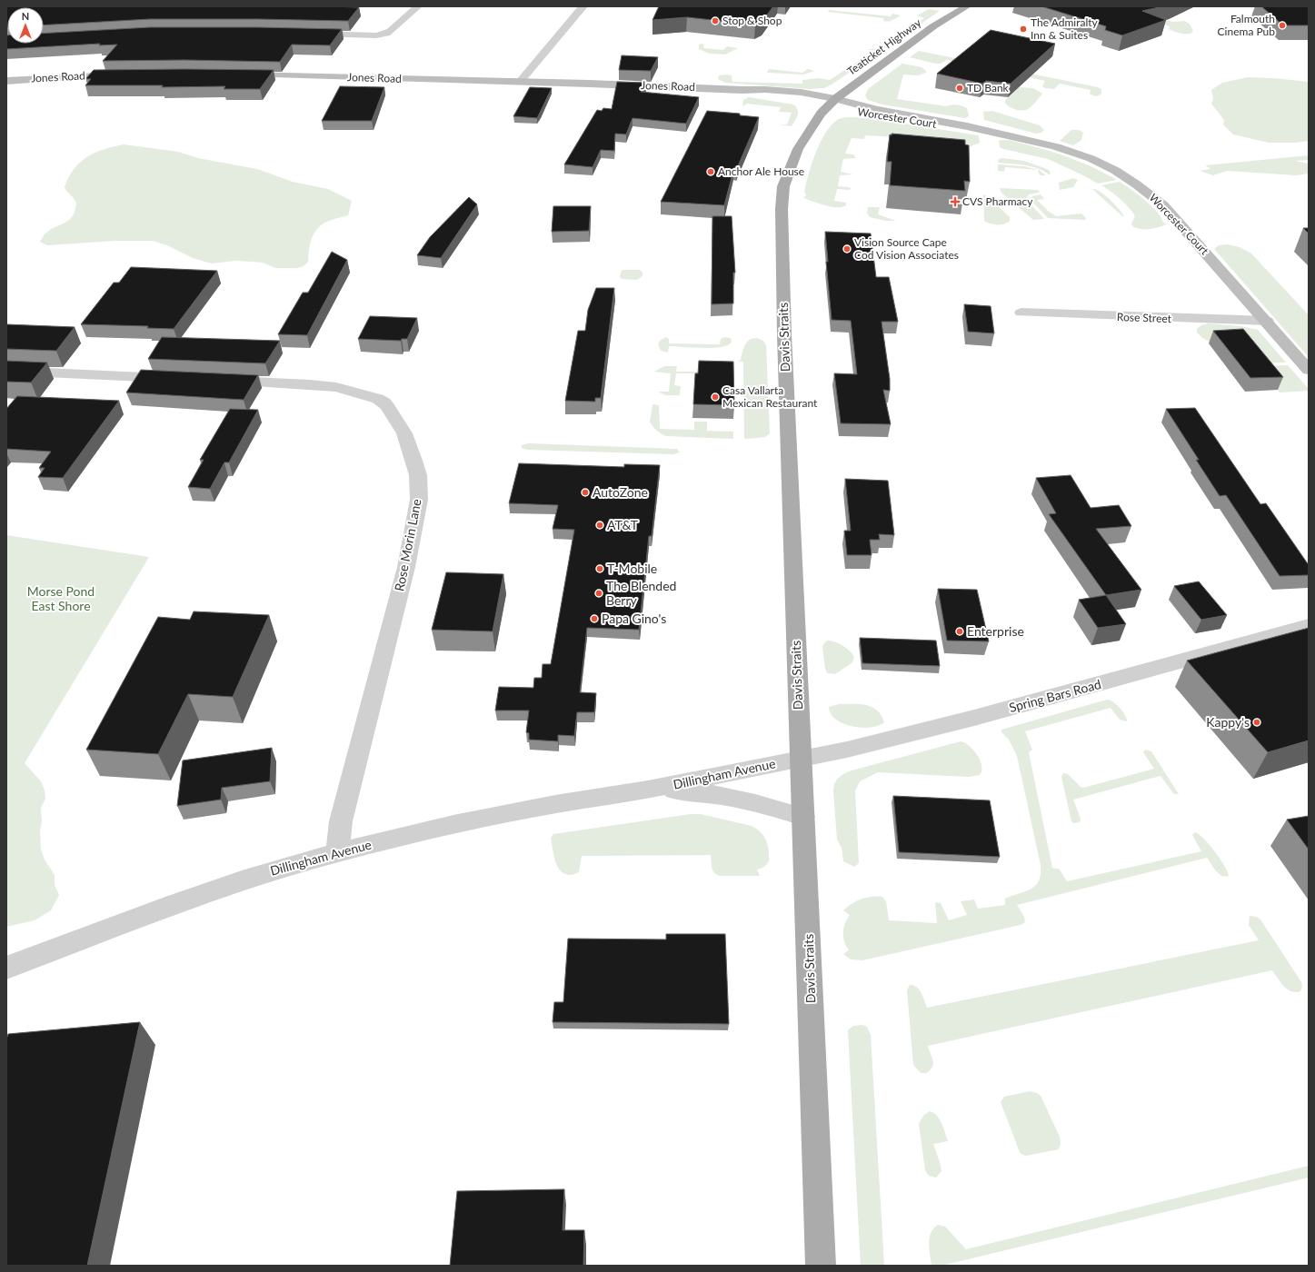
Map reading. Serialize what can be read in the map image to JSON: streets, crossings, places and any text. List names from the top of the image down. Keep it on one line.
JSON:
{"streets":{"main road":["Teaticket Highway","Jones Road","Worcester Court","Davis Straits"],"street":["Rose Street","Rose Morin Lane","Spring Bars Road","Dillingham Avenue"]},"crossings":[["Teaticket Highway","Jones Road"],["Teaticket Highway","Worcester Court"],["Teaticket Highway","Davis Straits"],["Jones Road","Worcester Court"],["Jones Road","Davis Straits"],["Worcester Court","Rose Street"],["Worcester Court","Davis Straits"],["Davis Straits","Spring Bars Road"],["Davis Straits","Dillingham Avenue"],["Rose Morin Lane","Dillingham Avenue"],["Spring Bars Road","Dillingham Avenue"]],"parks":["Morse Pond East Shore"],"places":{"other":["Stop & Shop","Falmouth Cinema Pub","The Admiralty Inn & Suites","TD Bank","Anchor Ale House","Vision Source Cape Cod Vision Associates","Casa Vallarta Mexican Restaurant","AutoZone","AT&T","T-Mobile","The Blended Berry","Papa Gino's","Enterprise","Kappy's"],"health":["CVS Pharmacy"]},"north":"top"}
